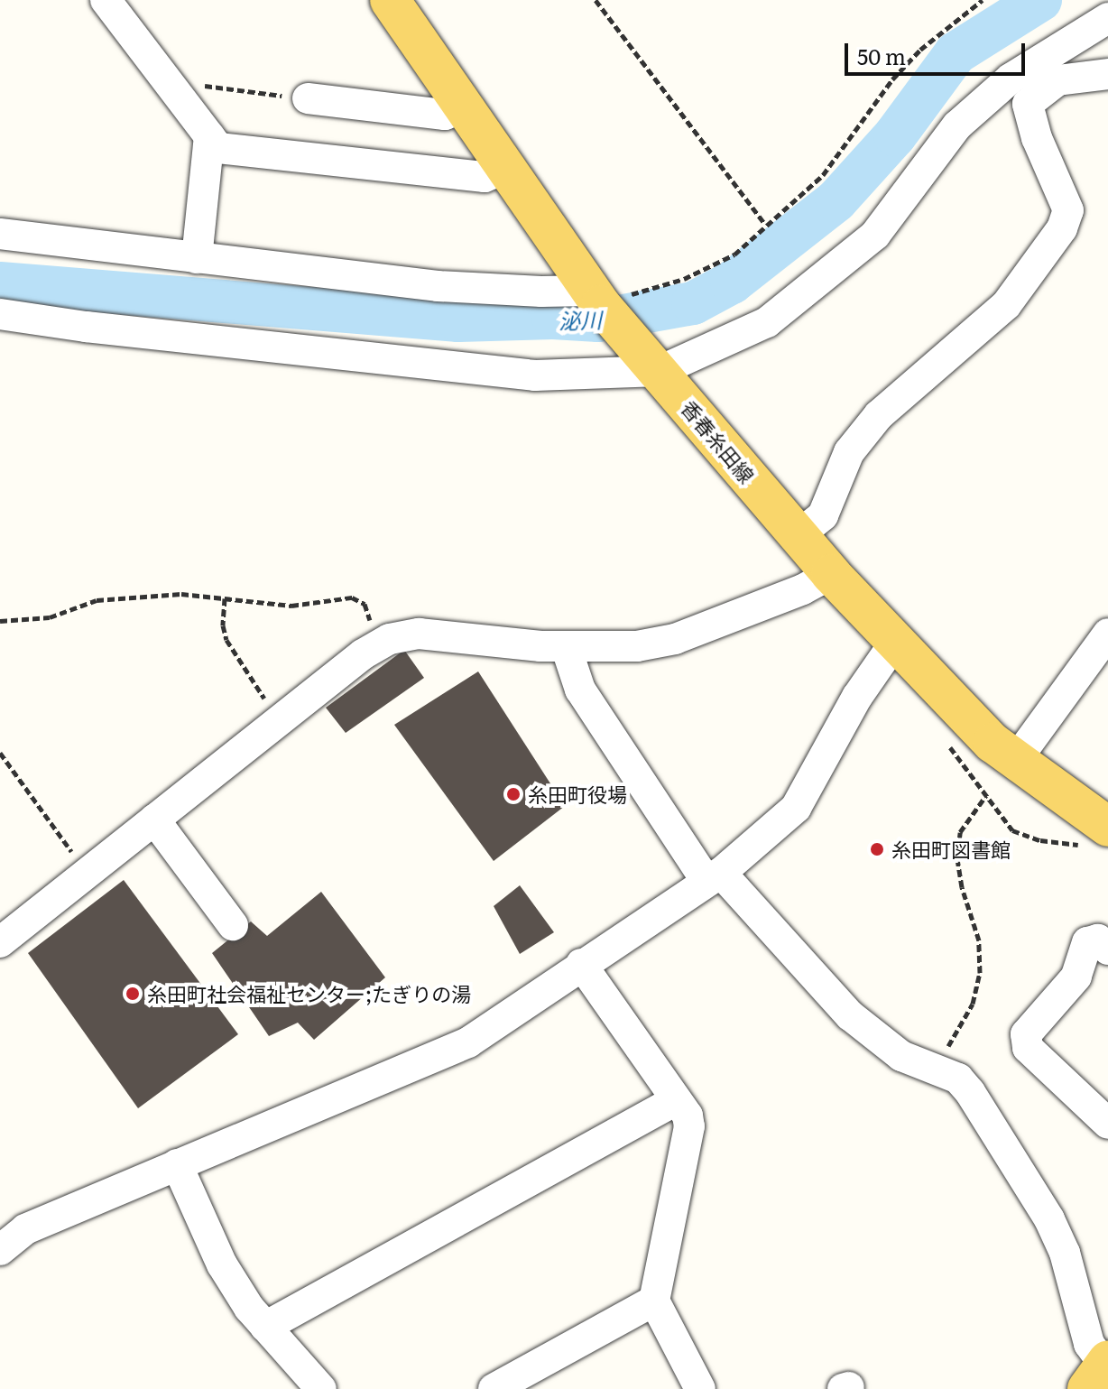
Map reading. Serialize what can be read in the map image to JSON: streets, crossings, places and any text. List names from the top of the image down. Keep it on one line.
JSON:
{"streets":{"main road":["香春糸田線"]},"water":["泌川"],"places":["糸田町役場","糸田町図書館","糸田町社会福祉センター;たぎりの湯"],"scale_bar":"50 m"}
